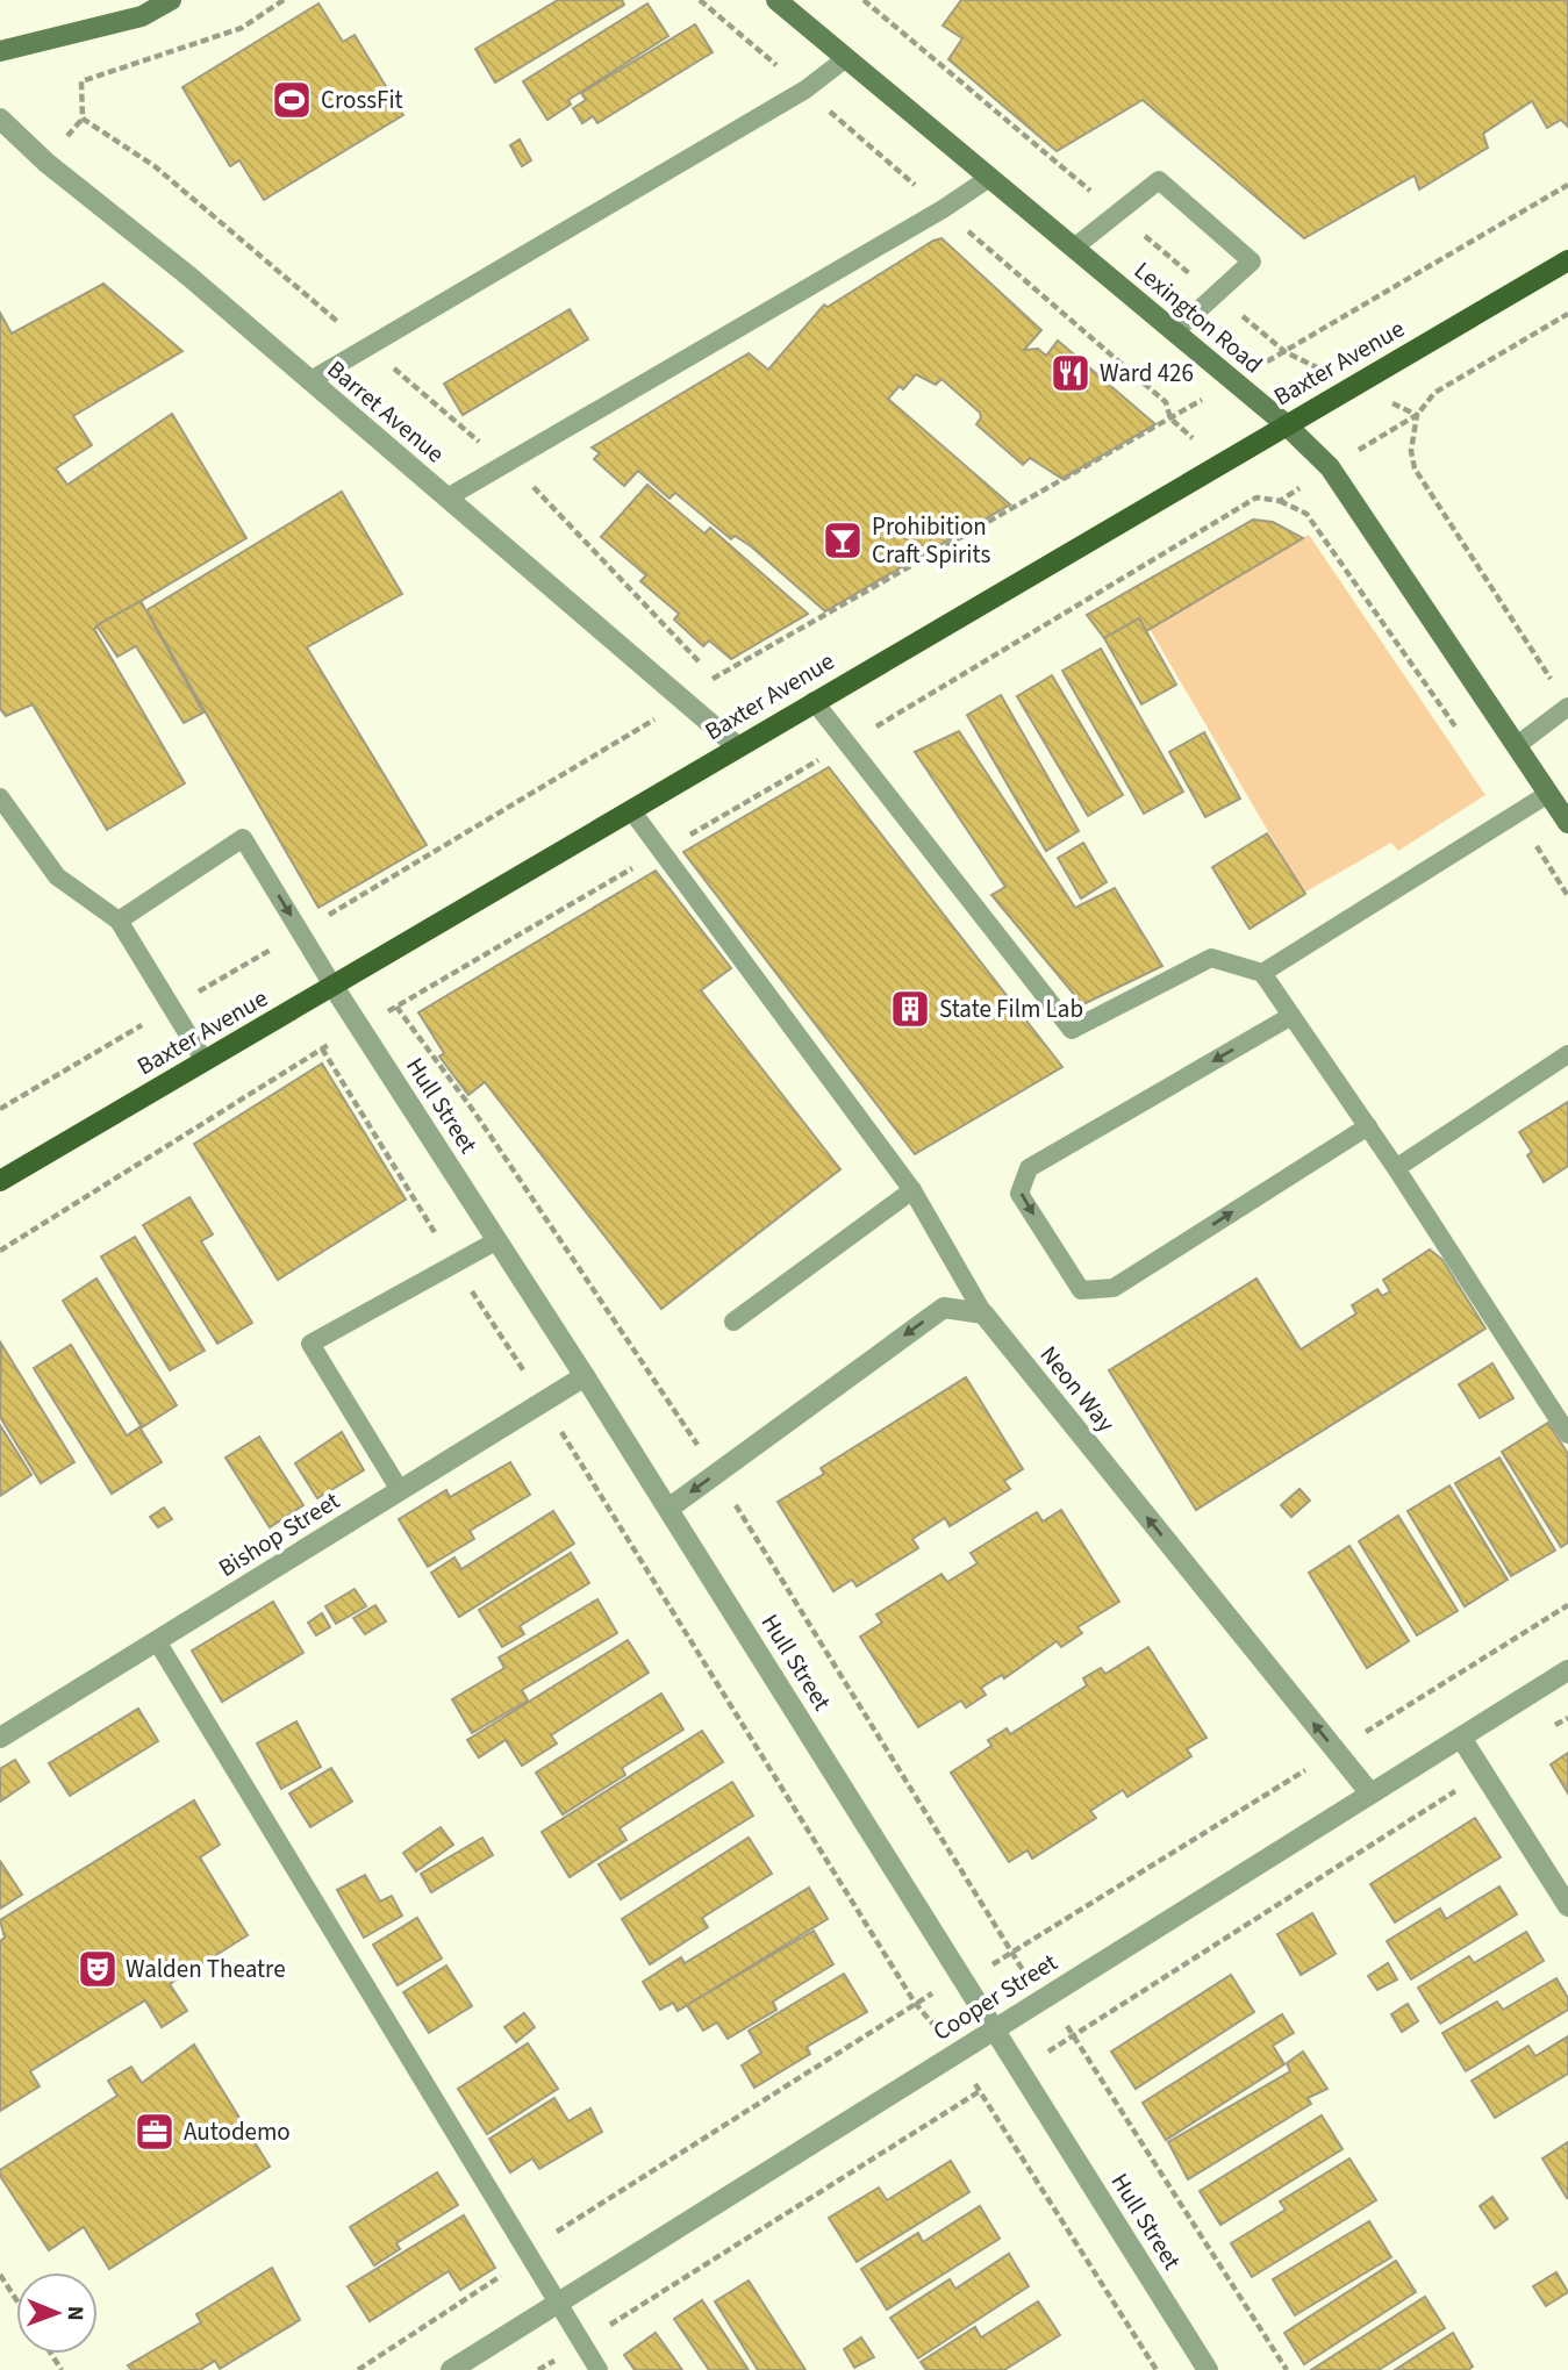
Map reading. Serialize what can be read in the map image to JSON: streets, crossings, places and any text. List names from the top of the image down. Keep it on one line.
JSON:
{"streets":{"main road":["Lexington Road","Baxter Avenue"],"street":["Barret Avenue","Hull Street","Neon Way","Bishop Street","Cooper Street"]},"crossings":[["Lexington Road","Baxter Avenue"],["Baxter Avenue","Barret Avenue"],["Baxter Avenue","Hull Street"],["Hull Street","Bishop Street"],["Hull Street","Cooper Street"],["Neon Way","Cooper Street"]],"one_way":["Neon Way"],"places":{"sports":["CrossFit"],"restaurant":["Ward 426"],"bar":["Prohibition Craft Spirits"],"building":["State Film Lab"],"theatre":["Walden Theatre"],"office":["Autodemo"]},"north":"right"}
